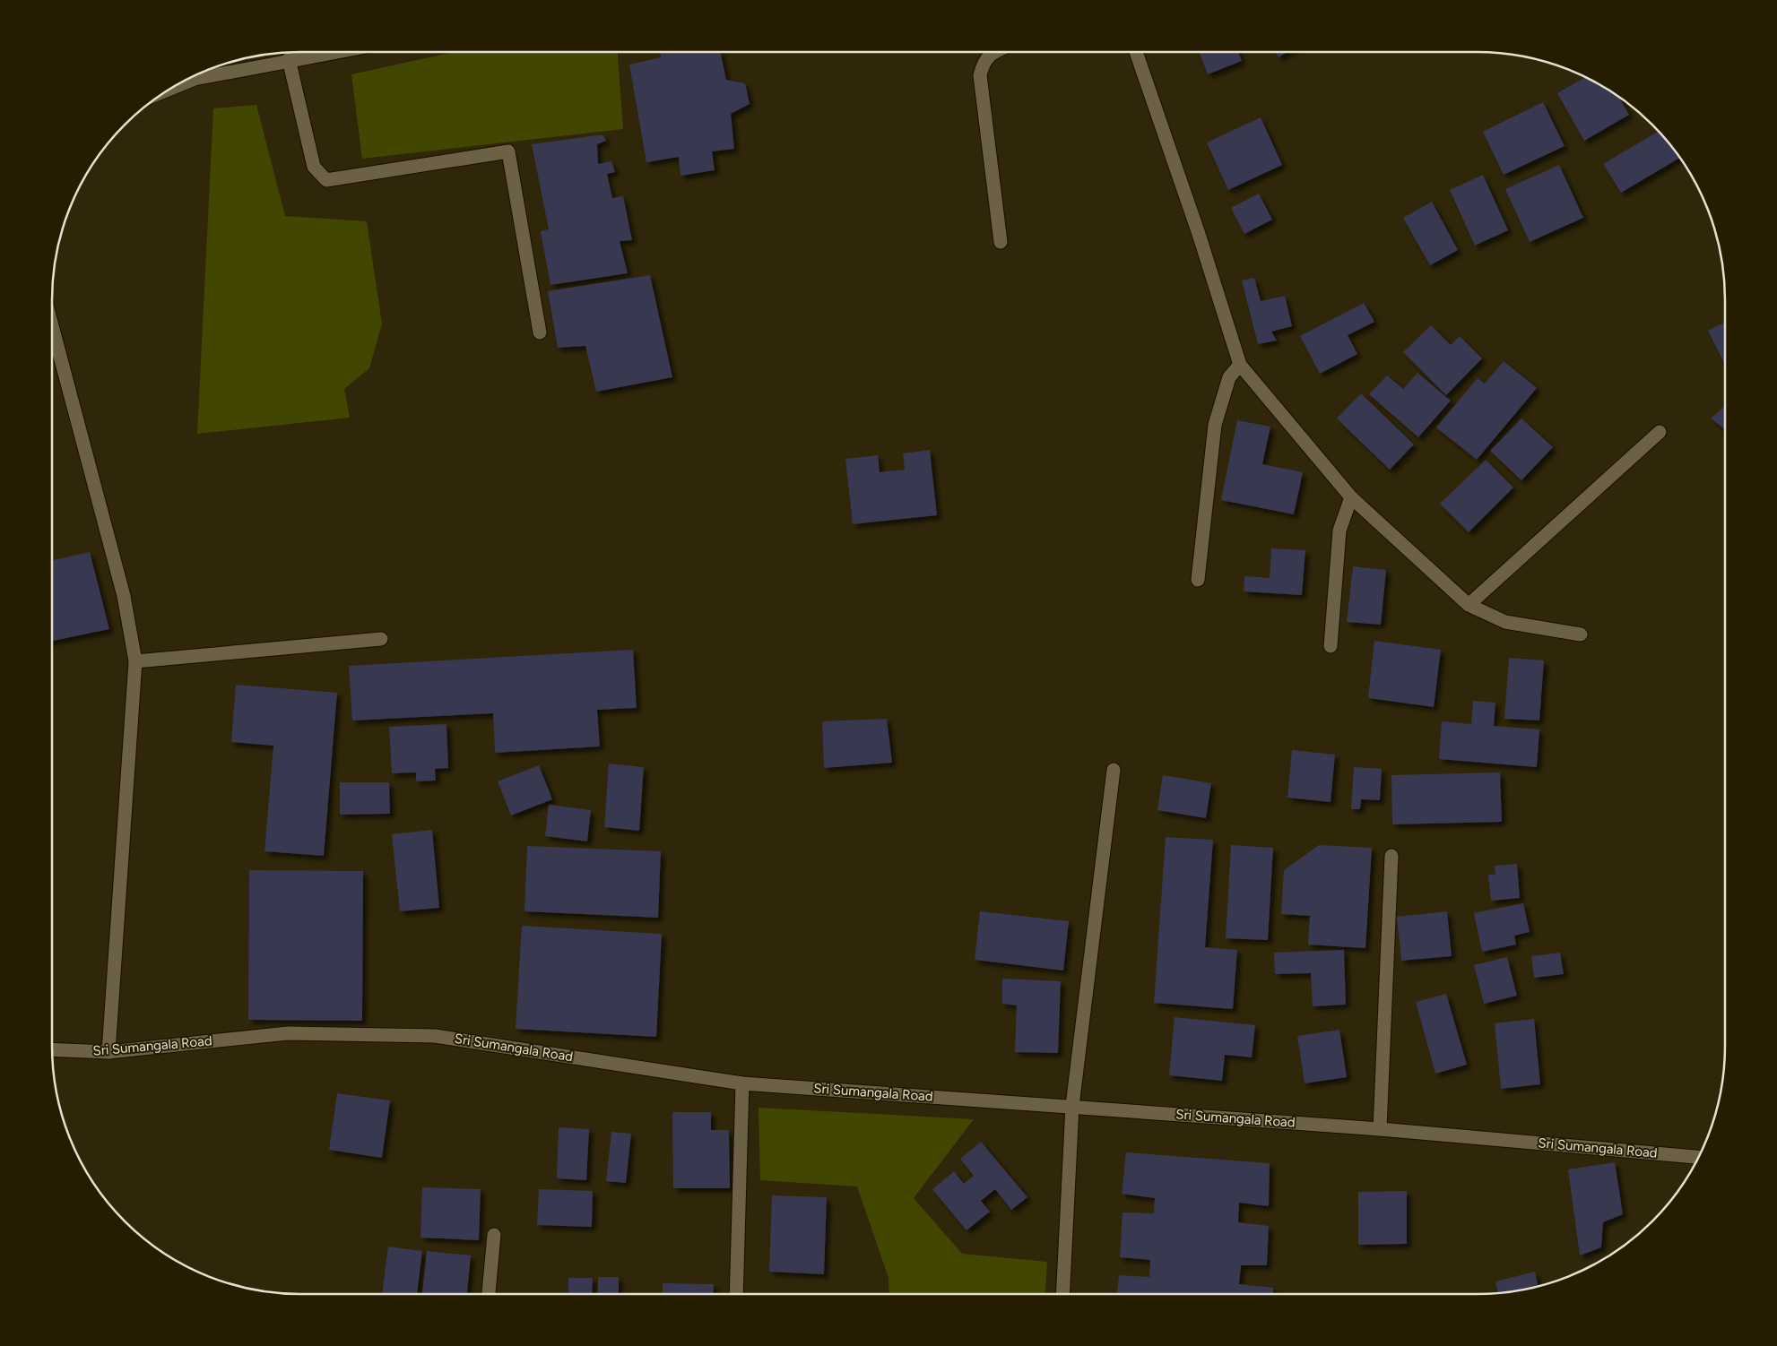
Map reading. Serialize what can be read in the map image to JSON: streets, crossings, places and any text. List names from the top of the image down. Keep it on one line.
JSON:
{"streets":{"street":["Sri Sumangala Road"]}}
